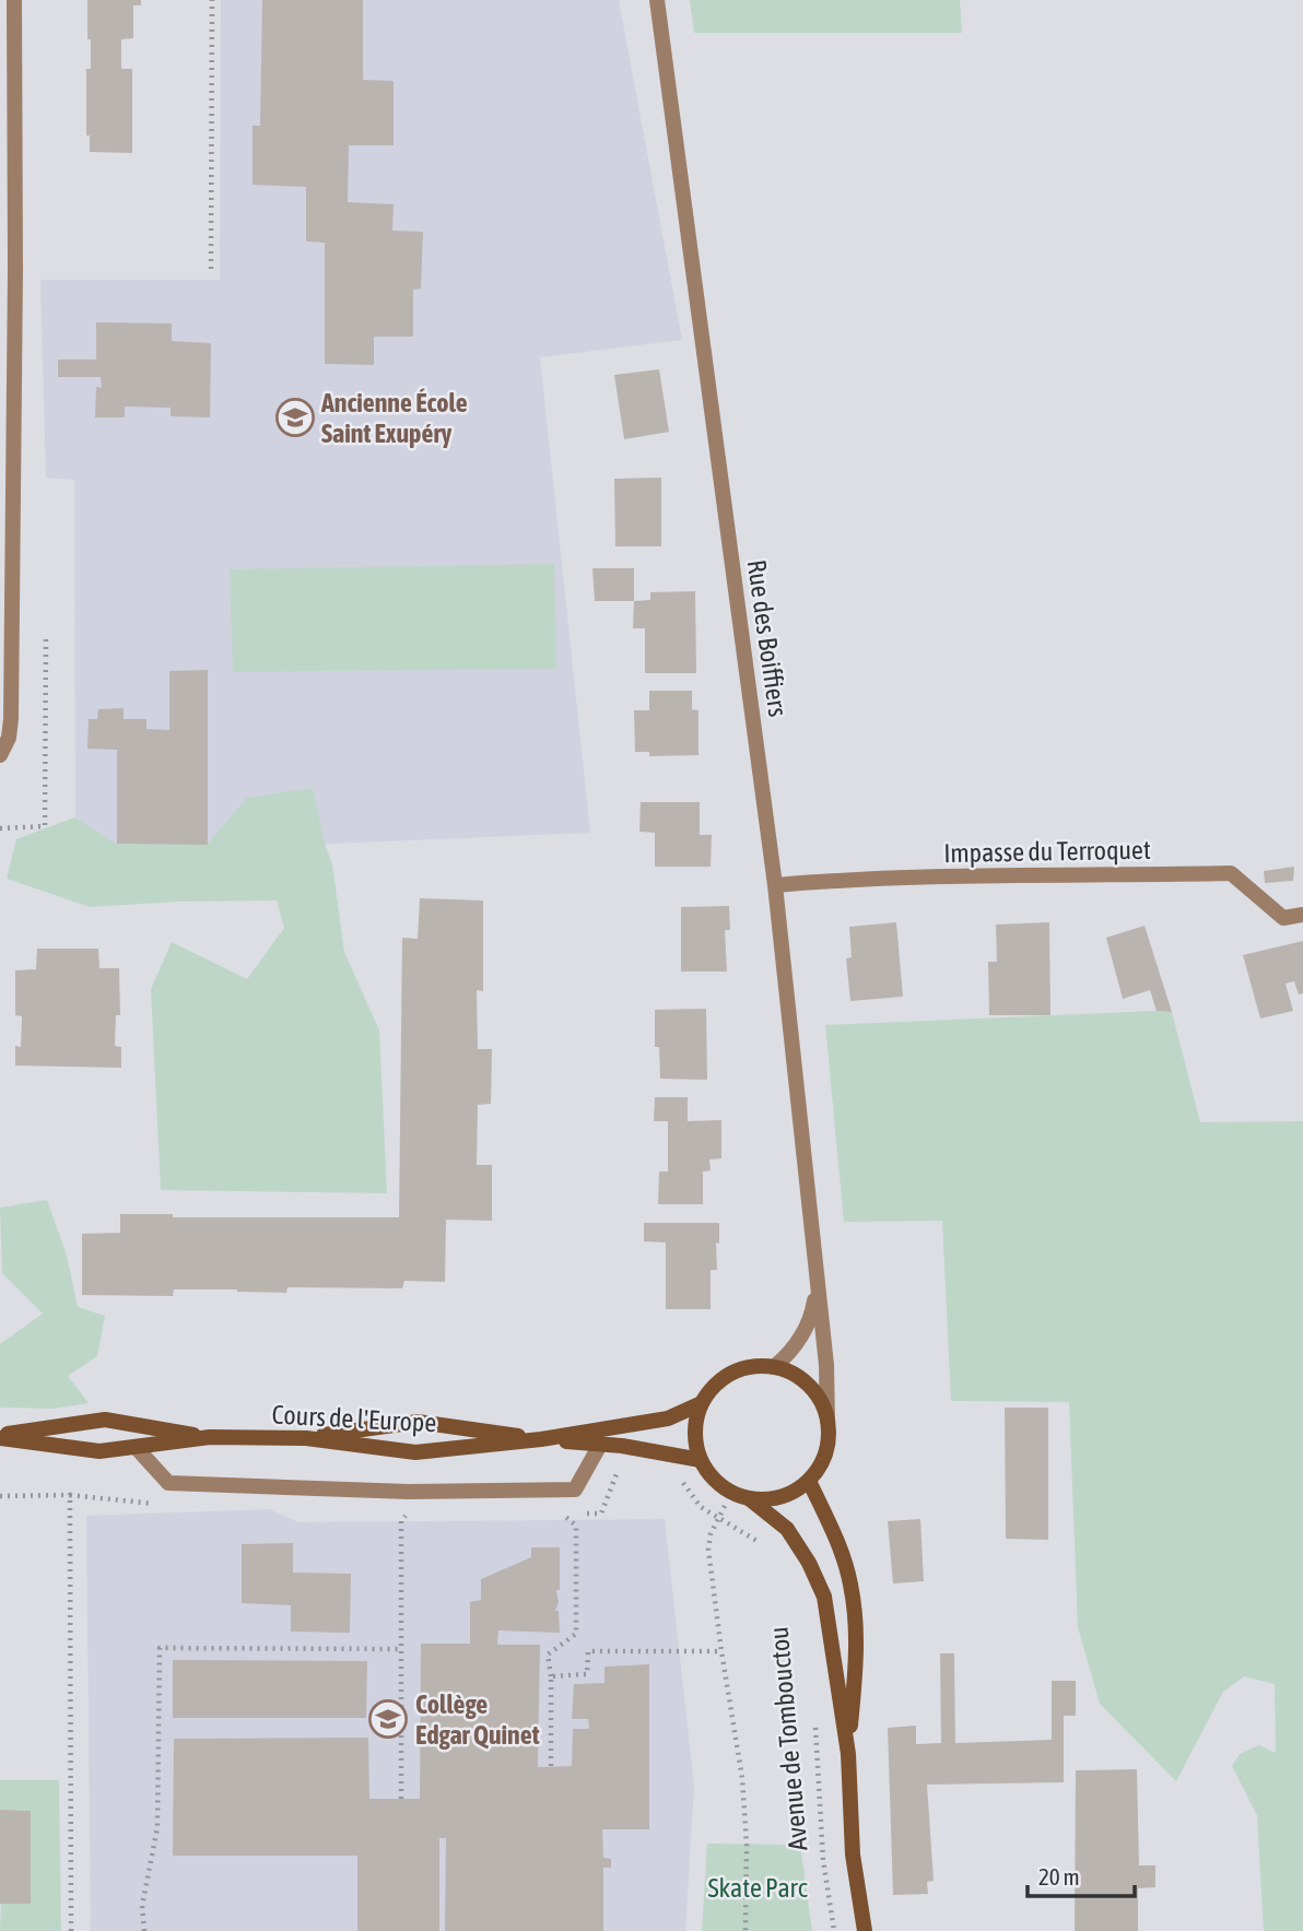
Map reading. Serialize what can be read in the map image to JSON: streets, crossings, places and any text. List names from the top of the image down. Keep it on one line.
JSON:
{"streets":{"street":["Rue des Boiffiers","Impasse du Terroquet","Cours de l'Europe","Avenue de Tombouctou"]},"crossings":[["Rue des Boiffiers","Impasse du Terroquet"],["Rue des Boiffiers","Cours de l'Europe"],["Rue des Boiffiers","Avenue de Tombouctou"],["Cours de l'Europe","Avenue de Tombouctou"]],"parks":["Skate Parc"],"places":{"school or university":["Ancienne École Saint Exupéry","Collège Edgar Quinet"]},"scale_bar":"20 m"}
